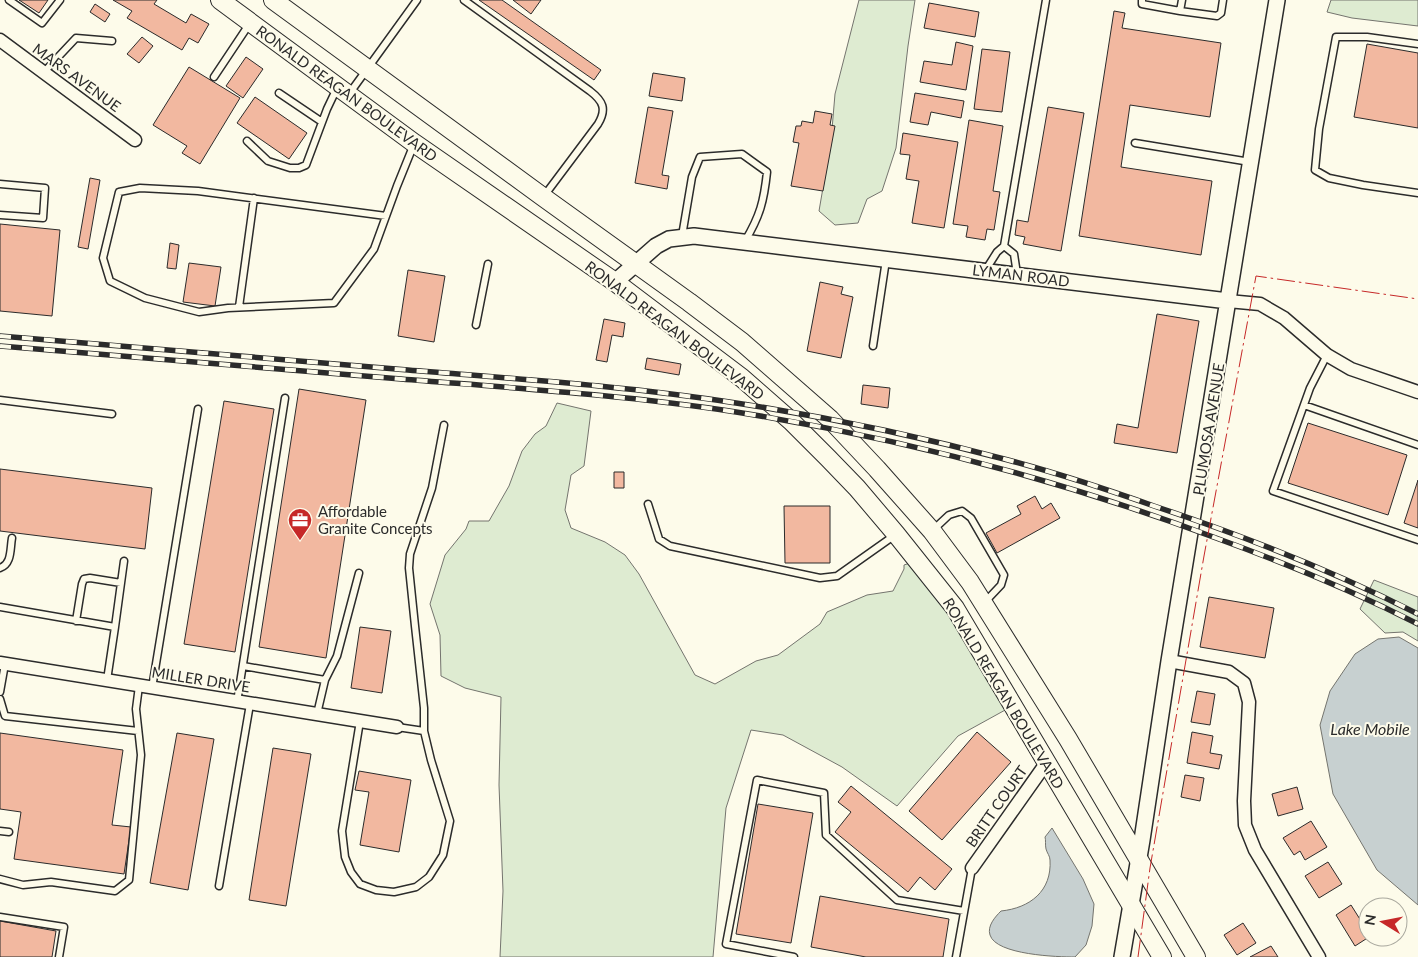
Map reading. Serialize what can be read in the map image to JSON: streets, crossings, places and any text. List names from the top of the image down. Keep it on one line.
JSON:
{"streets":{"main road":["RONALD REAGAN BOULEVARD"],"street":["MARS AVENUE","LYMAN ROAD","PLUMOSA AVENUE","MILLER DRIVE","BRITT COURT"]},"crossings":[["RONALD REAGAN BOULEVARD","LYMAN ROAD"],["RONALD REAGAN BOULEVARD","PLUMOSA AVENUE"],["RONALD REAGAN BOULEVARD","BRITT COURT"],["LYMAN ROAD","PLUMOSA AVENUE"]],"water":["Lake Mobile"],"places":{"office":["Affordable Granite Concepts"]},"north":"left"}
